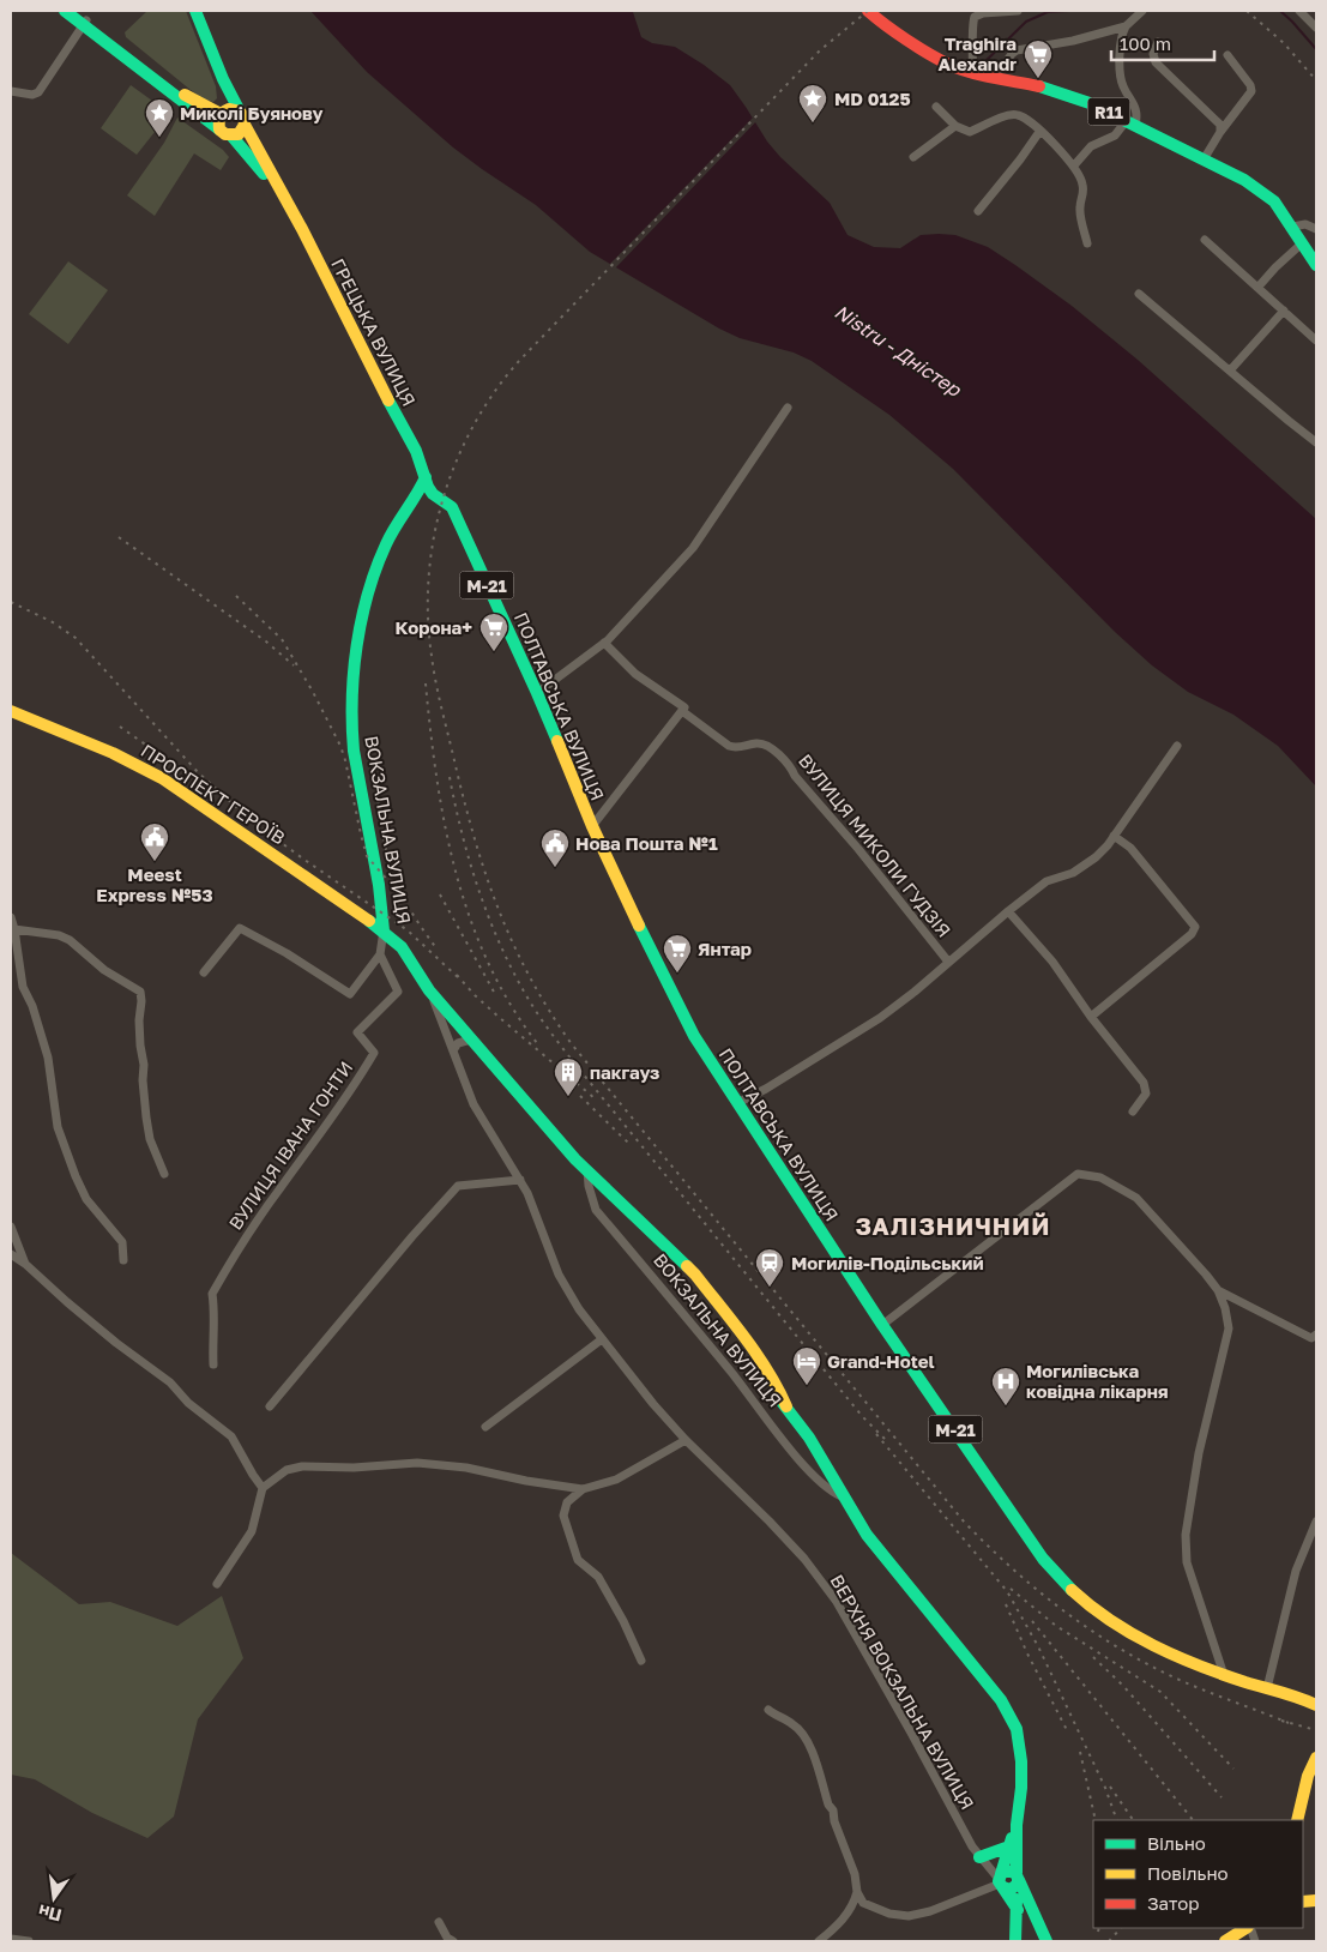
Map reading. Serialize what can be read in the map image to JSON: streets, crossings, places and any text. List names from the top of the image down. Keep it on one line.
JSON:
{"streets":{"main road":["R11","ГРЕЦЬКА ВУЛИЦЯ","М-21","ПОЛТАВСЬКА ВУЛИЦЯ","ПРОСПЕКТ ГЕРОЇВ","ВОКЗАЛЬНА ВУЛИЦЯ"],"street":["ВУЛИЦЯ МИКОЛИ ГУДЗІЯ","ВУЛИЦЯ ІВАНА ГОНТИ","ВЕРХНЯ ВОКЗАЛЬНА ВУЛИЦЯ"]},"crossings":[["ГРЕЦЬКА ВУЛИЦЯ","М-21"],["ГРЕЦЬКА ВУЛИЦЯ","ПОЛТАВСЬКА ВУЛИЦЯ"],["ГРЕЦЬКА ВУЛИЦЯ","ВОКЗАЛЬНА ВУЛИЦЯ"],["ПОЛТАВСЬКА ВУЛИЦЯ","ВОКЗАЛЬНА ВУЛИЦЯ"],["ПРОСПЕКТ ГЕРОЇВ","ВОКЗАЛЬНА ВУЛИЦЯ"],["ВОКЗАЛЬНА ВУЛИЦЯ","ВЕРХНЯ ВОКЗАЛЬНА ВУЛИЦЯ"]],"districts":["ЗАЛІЗНИЧНИЙ"],"water":["Nistru - Дністер"],"places":{"supermarket":["Traghira Alexandr","Корона+","Янтар"],"place":["MD 0125","Миколі Буянову"],"public building":["Meest Express №53","Нова Пошта №1"],"building":["пакгауз"],"station":["Могилів-Подільський"],"hotel":["Grand-Hotel"],"hospital":["Могилівська ковідна лікарня"]},"legend":["Вільно","Повільно","Затор"],"scale_bar":"100 m","north":"bottom"}
